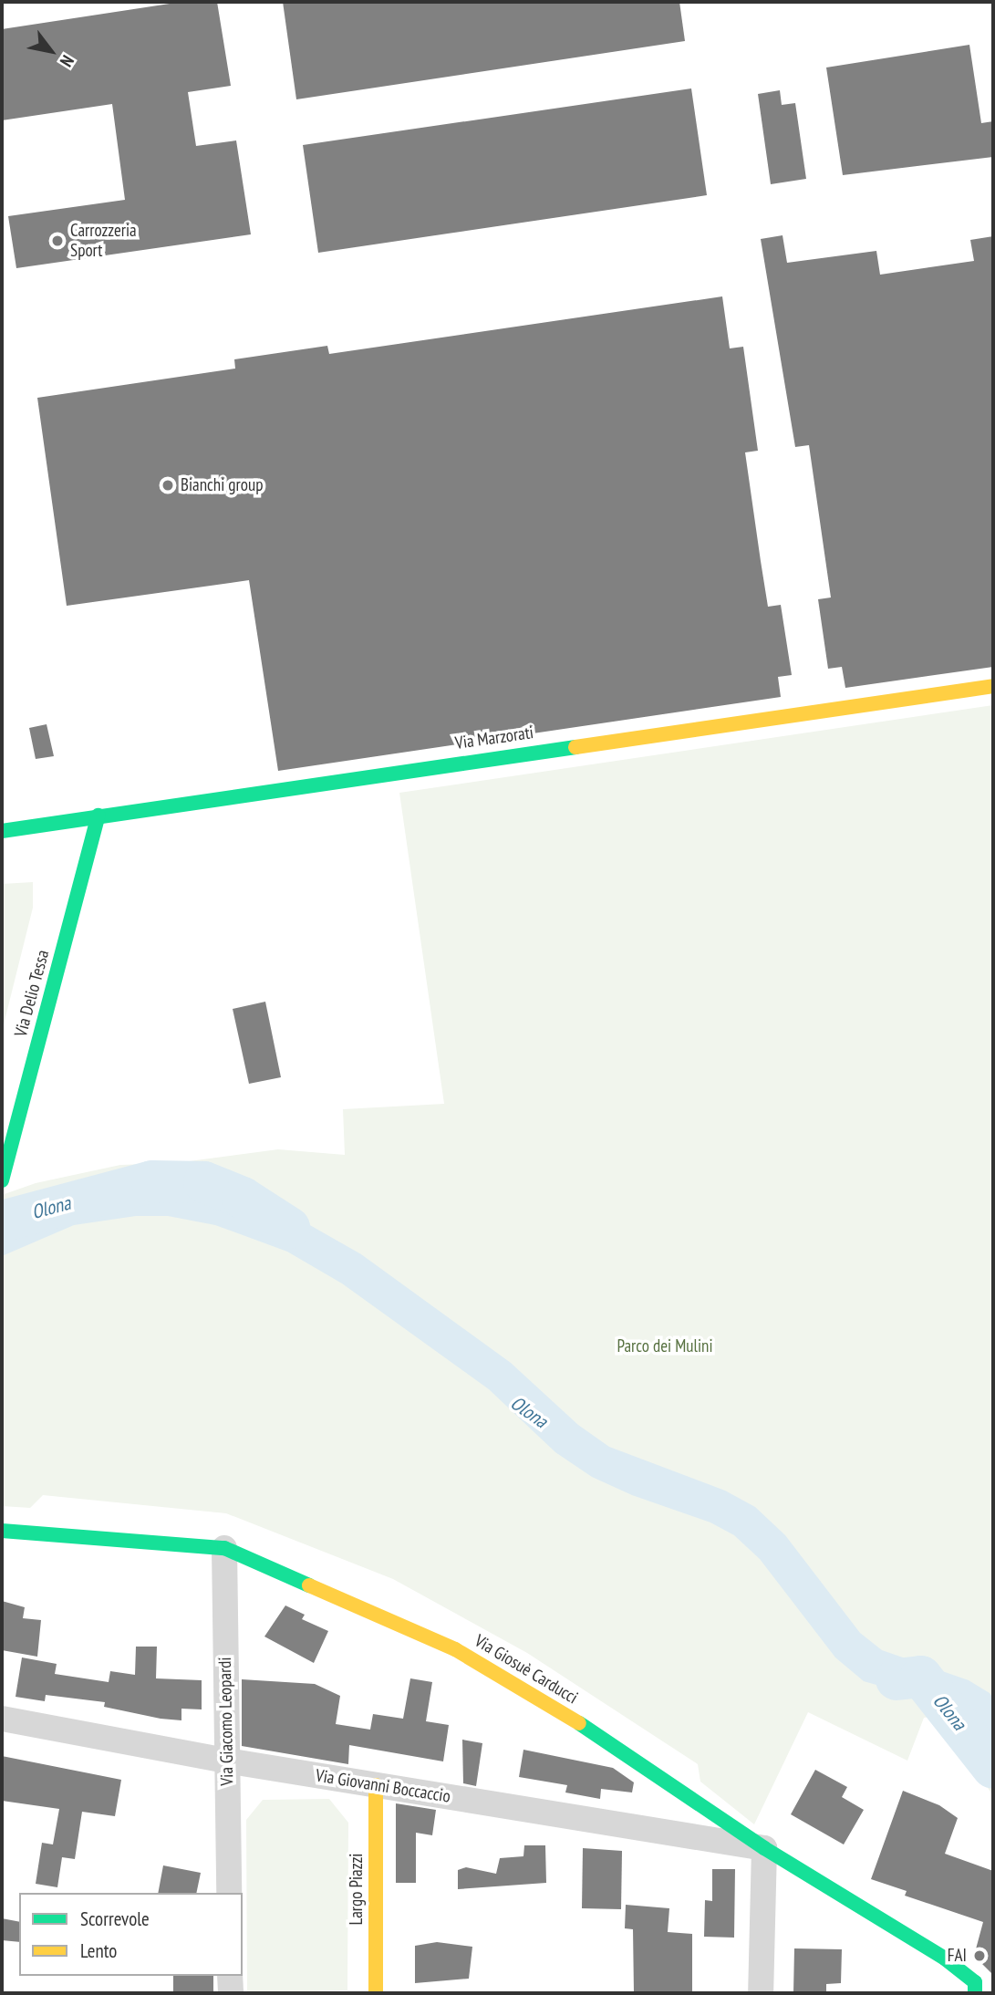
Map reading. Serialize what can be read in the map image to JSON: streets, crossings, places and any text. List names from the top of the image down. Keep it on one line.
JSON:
{"streets":{"street":["Via Marzorati","Via Delio Tessa","Via Giosuè Carducci","Via Giacomo Leopardi","Via Giovanni Boccaccio","Largo Piazzi"]},"crossings":[["Via Marzorati","Via Delio Tessa"],["Via Giosuè Carducci","Via Giacomo Leopardi"],["Via Giosuè Carducci","Via Giovanni Boccaccio"],["Via Giacomo Leopardi","Via Giovanni Boccaccio"],["Via Giovanni Boccaccio","Largo Piazzi"]],"water":["Olona"],"parks":["Parco dei Mulini"],"places":["Carrozzeria Sport","Bianchi group","FAI"],"legend":["Scorrevole","Lento"],"north":"bottom right"}
